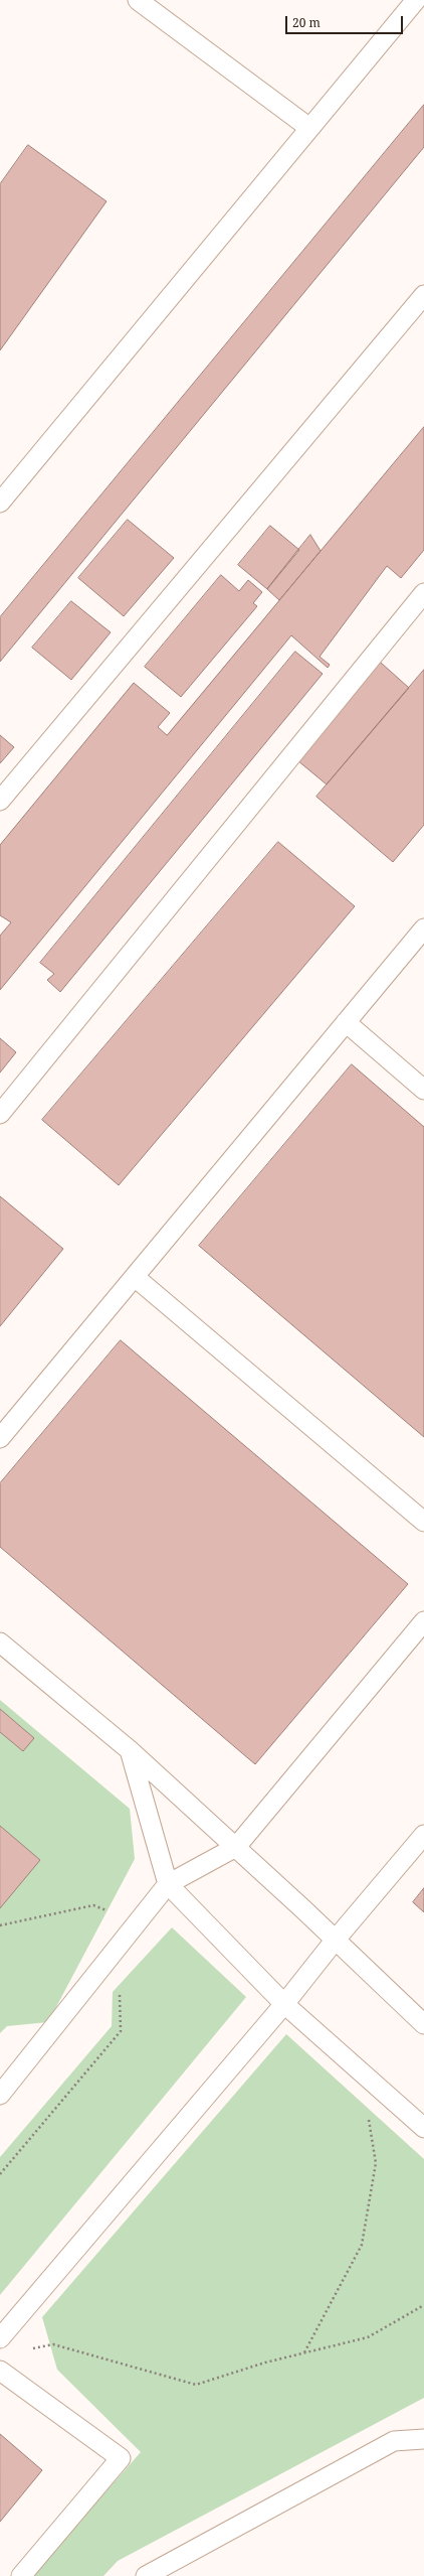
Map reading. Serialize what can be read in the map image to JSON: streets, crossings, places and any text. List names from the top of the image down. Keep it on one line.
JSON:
{"scale_bar":"20 m"}
